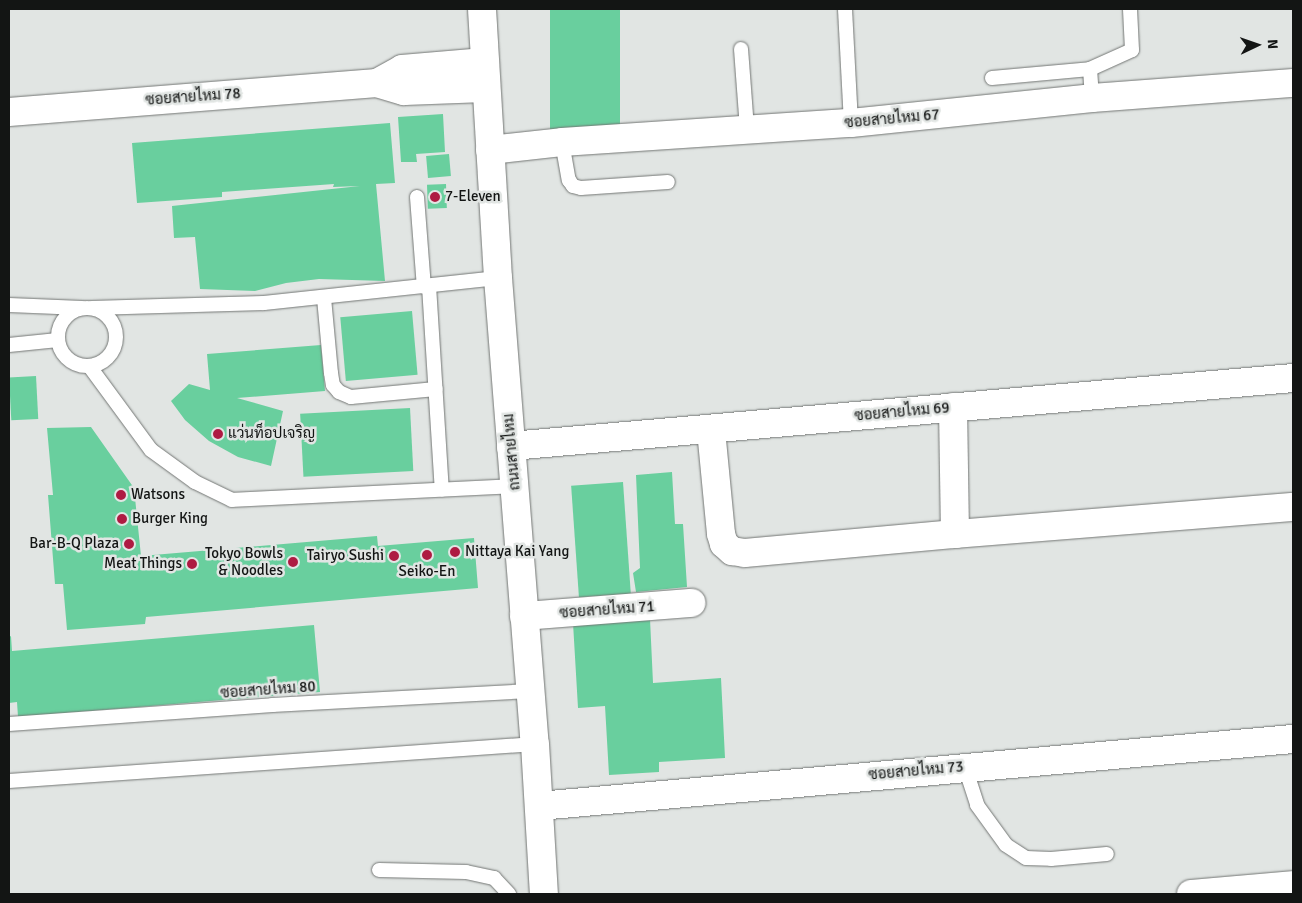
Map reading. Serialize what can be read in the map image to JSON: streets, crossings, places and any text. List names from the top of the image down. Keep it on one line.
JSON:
{"streets":{"street":["ซอยสายไหม 78","ซอยสายไหม 67","ซอยสายไหม 69","ถนนสายไหม","ซอยสายไหม 71","ซอยสายไหม 73"],"lane":["ซอยสายไหม 80"]},"crossings":[["ซอยสายไหม 78","ถนนสายไหม"],["ซอยสายไหม 67","ถนนสายไหม"],["ซอยสายไหม 69","ถนนสายไหม"],["ถนนสายไหม","ซอยสายไหม 71"],["ถนนสายไหม","ซอยสายไหม 80"],["ถนนสายไหม","ซอยสายไหม 73"]],"places":["7-Eleven","แว่นท็อปเจริญ","Watsons","Burger King","Bar-B-Q Plaza","Nittaya Kai Yang","Seiko-En","Tairyo Sushi","Tokyo Bowls & Noodles","Meat Things"],"north":"right"}
